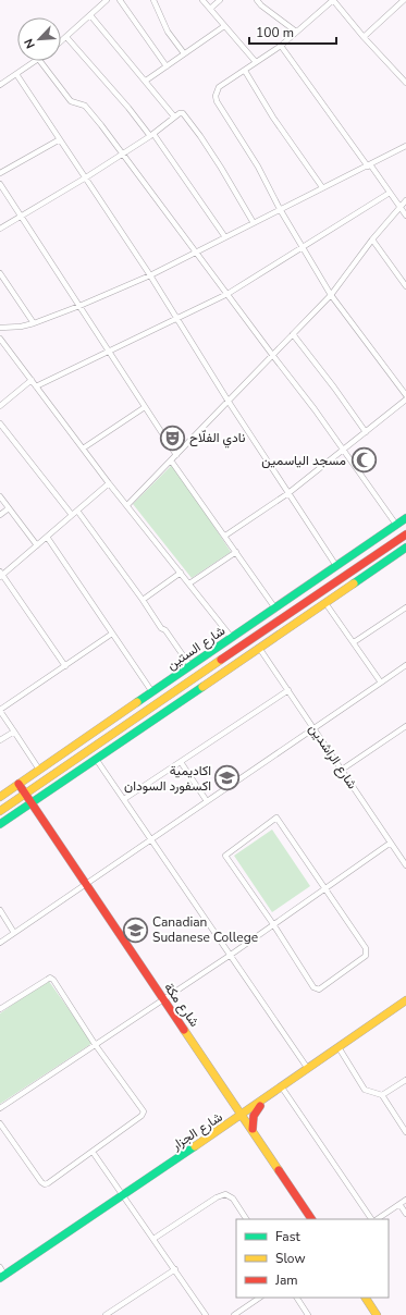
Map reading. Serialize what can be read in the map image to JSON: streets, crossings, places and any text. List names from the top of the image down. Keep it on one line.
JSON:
{"streets":{"street":["شارع الستين","شارع الراشدين","شارع مكة","شارع الجزار"]},"crossings":[["شارع الستين","شارع مكة"],["شارع مكة","شارع الجزار"]],"places":{"theatre":["نادي الفلّاح"],"mosque":["مسجد الياسمين"],"school or university":["اكاديمية اكسفورد السودان","Canadian Sudanese College"]},"legend":["Fast","Slow","Jam"],"scale_bar":"100 m","north":"bottom left"}
